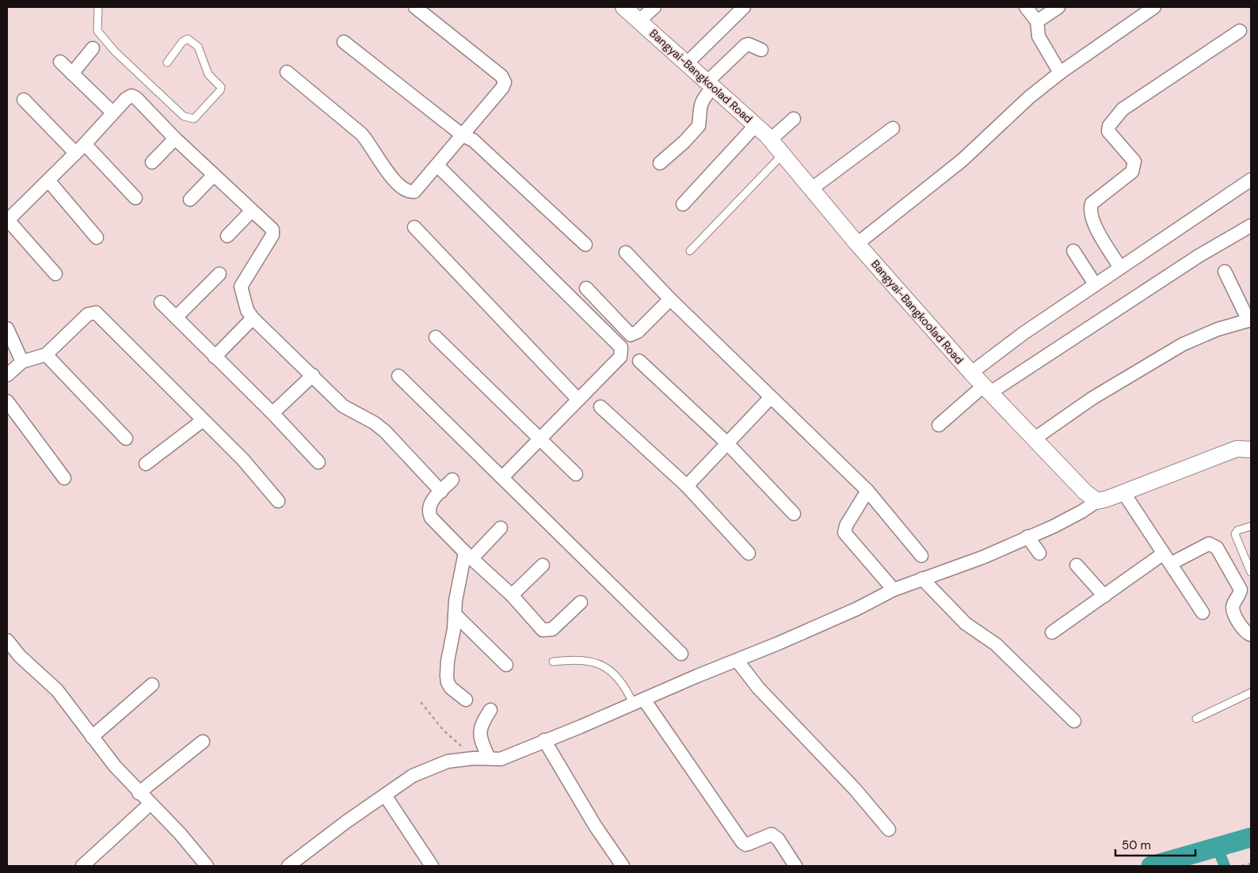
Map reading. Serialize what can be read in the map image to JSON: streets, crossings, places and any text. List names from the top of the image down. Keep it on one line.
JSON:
{"streets":{"street":["Bangyai-Bangkoolad Road"]},"scale_bar":"50 m"}
